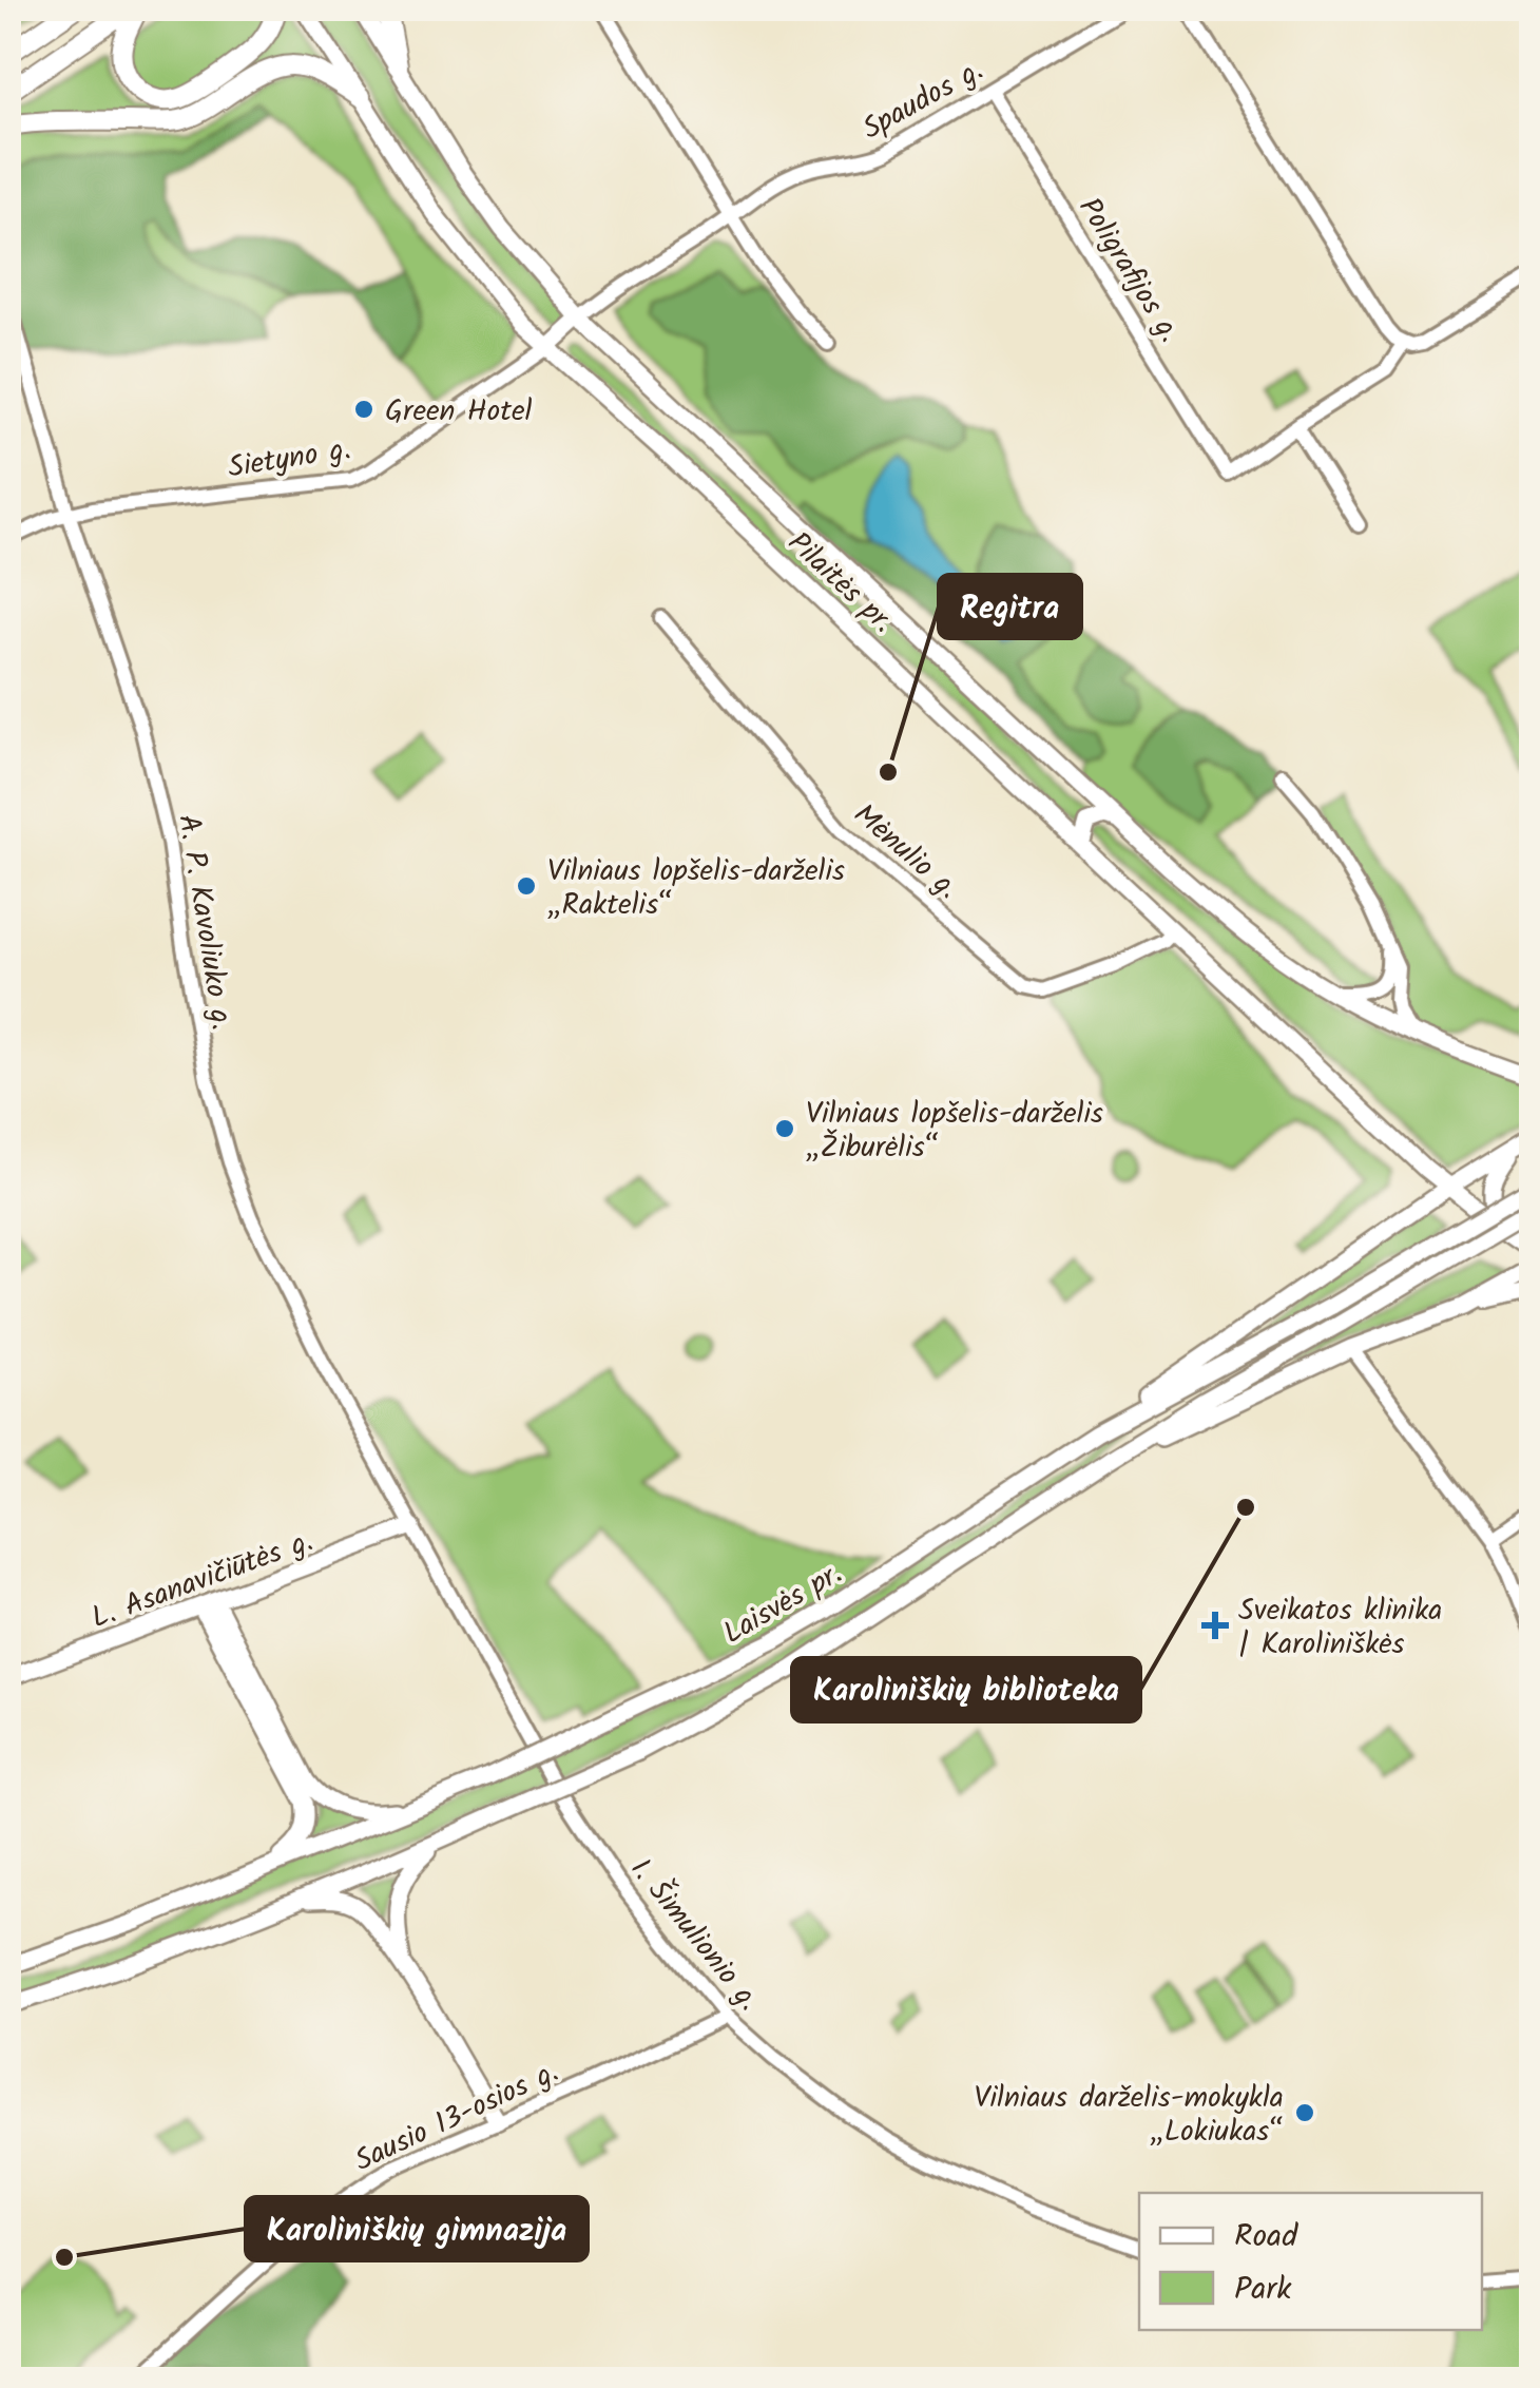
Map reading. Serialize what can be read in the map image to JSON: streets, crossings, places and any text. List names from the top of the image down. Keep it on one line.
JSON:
{"streets":{"main road":["Pilaitės pr.","L. Asanavičiūtės g.","Laisvės pr."],"street":["Spaudos g.","Poligrafijos g.","Sietyno g.","Mėnulio g.","A. P. Kavoliuko g.","I. Šimulionio g.","Sausio 13-osios g."]},"crossings":[["Spaudos g.","Poligrafijos g."],["Spaudos g.","Pilaitės pr."],["Sietyno g.","Pilaitės pr."],["Sietyno g.","A. P. Kavoliuko g."],["Pilaitės pr.","Mėnulio g."],["A. P. Kavoliuko g.","L. Asanavičiūtės g."],["A. P. Kavoliuko g.","I. Šimulionio g."],["L. Asanavičiūtės g.","I. Šimulionio g."],["I. Šimulionio g.","Sausio 13-osios g."]],"places":{"other":["Green Hotel","Regitra","Vilniaus lopšelis-darželis „Raktelis“","Vilniaus lopšelis-darželis „Žiburėlis“","Karoliniškių biblioteka","Vilniaus darželis-mokykla „Lokiukas“","Karoliniškių gimnazija"],"health":["Sveikatos klinika | Karoliniškės"]},"legend":["Road","Park"]}
